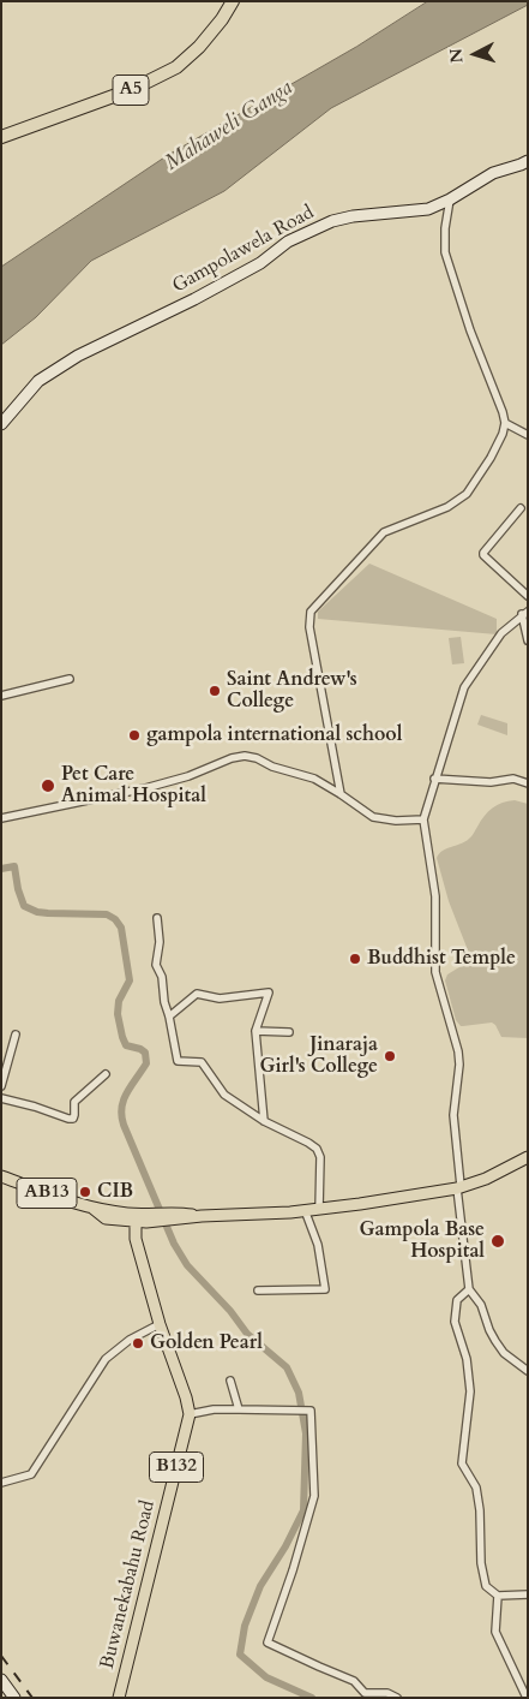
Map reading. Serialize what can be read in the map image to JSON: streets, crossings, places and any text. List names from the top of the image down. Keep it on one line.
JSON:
{"streets":{"highway":["A5"],"main road":["AB13","B132","Buwanekabahu Road"],"street":["Gampolawela Road"]},"crossings":[["AB13","Buwanekabahu Road"]],"water":["Mahaweli Ganga"],"places":["Saint Andrew's College","gampola international school","Pet Care Animal Hospital","Buddhist Temple","Jinaraja Girl's College","CIB","Gampola Base Hospital","Golden Pearl"],"north":"left"}
